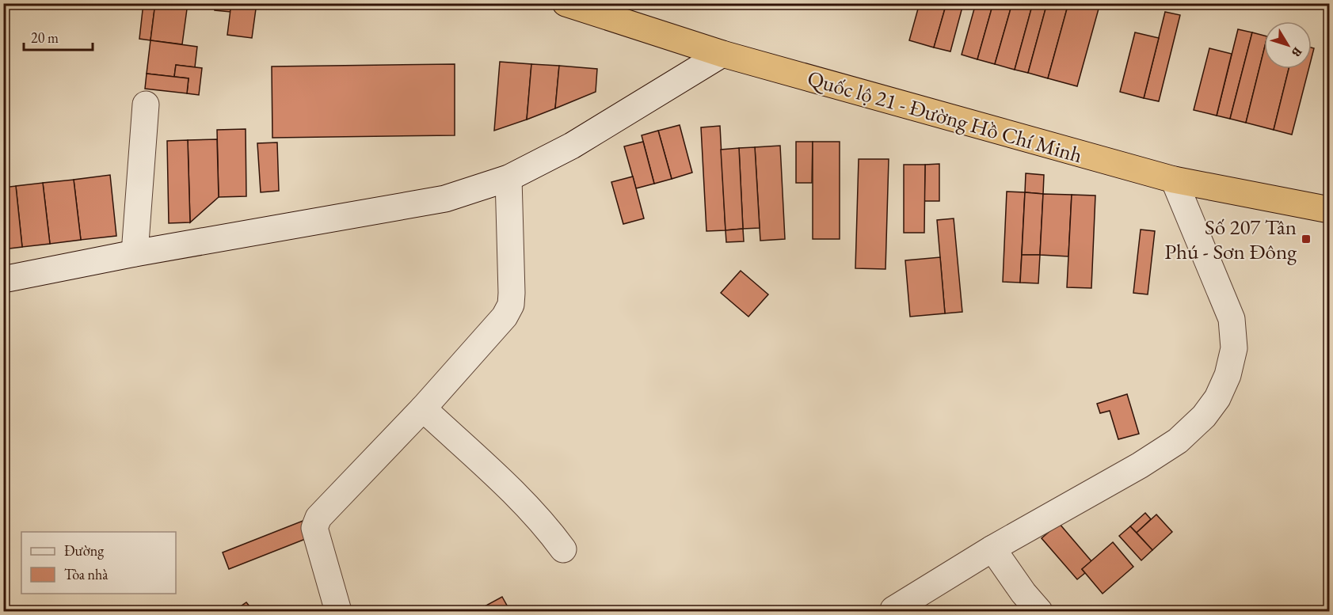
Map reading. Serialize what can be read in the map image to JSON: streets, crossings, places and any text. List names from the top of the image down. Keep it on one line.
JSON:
{"streets":{"highway":["Quốc lộ 21 - Đường Hồ Chí Minh"]},"places":{"transit":["Số 207 Tân Phú - Sơn Đông"]},"legend":["Đường","Tòa nhà"],"scale_bar":"20 m","north":"bottom right"}
